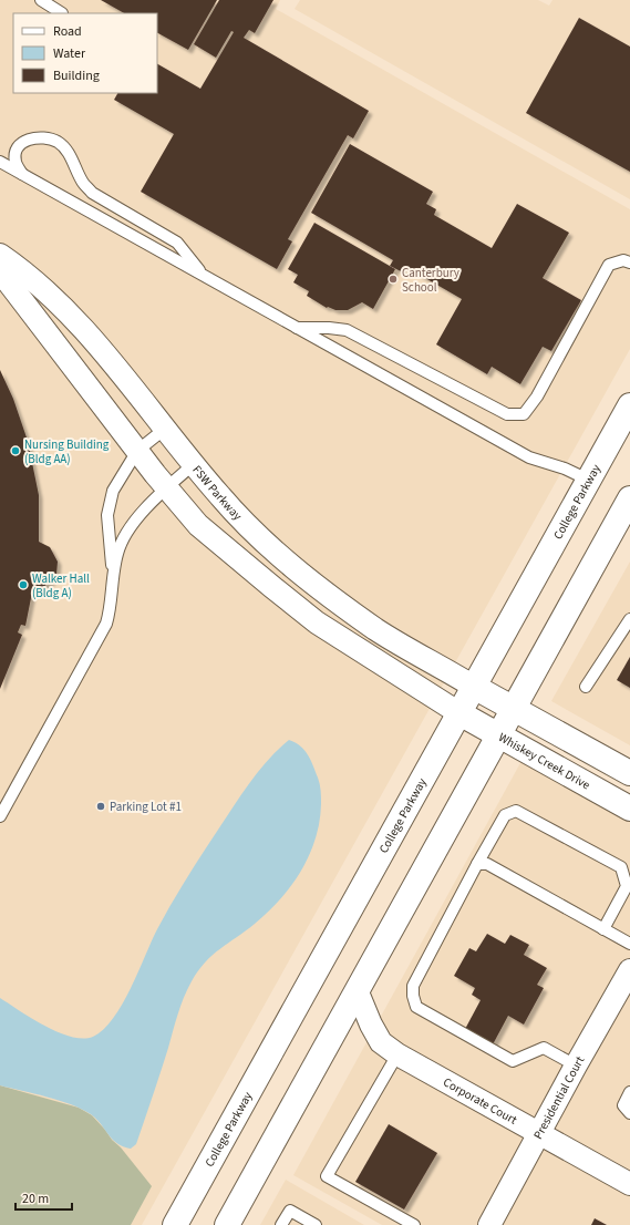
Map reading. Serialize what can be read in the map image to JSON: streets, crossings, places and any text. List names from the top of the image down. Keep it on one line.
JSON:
{"streets":{"main road":["College Parkway","Whiskey Creek Drive"],"street":["FSW Parkway","Presidential Court","Corporate Court"]},"crossings":[["FSW Parkway","College Parkway"],["College Parkway","Whiskey Creek Drive"],["Presidential Court","Corporate Court"]],"places":["Canterbury School","Nursing Building (Bldg AA)","Walker Hall (Bldg A)","Parking Lot #1"],"legend":["Road","Water","Building"],"scale_bar":"20 m"}
